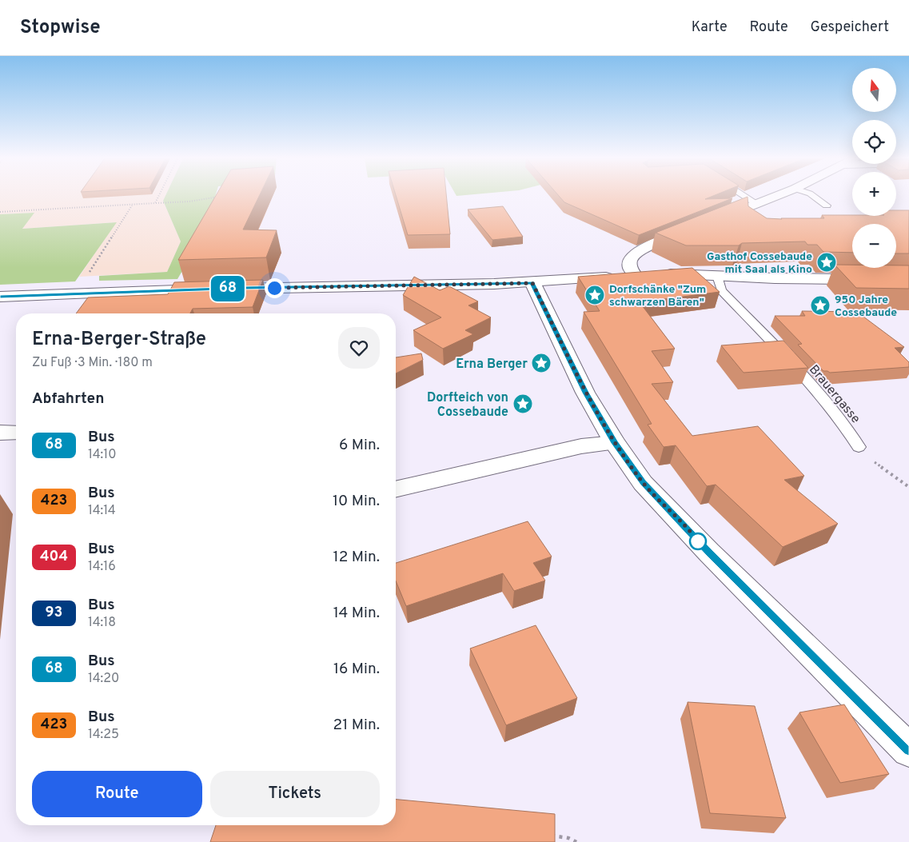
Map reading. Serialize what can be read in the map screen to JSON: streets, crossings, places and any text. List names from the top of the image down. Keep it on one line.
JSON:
{"streets":{"lane":["Brauergasse"]},"places":{"place":["Gasthof Cossebaude mit Saal als Kino","Dorfschänke \"Zum schwarzen Bären\"","950 Jahre Cossebaude","Erna Berger","Dorfteich von Cossebaude"]},"lines":["bus line 68"],"north":"top","page":{"header":"Stopwise","nav":["Karte","Route","Gespeichert"],"on_map":"68","map_buttons":["+","−"],"heading":[["Erna-Berger-Straße","Zu Fuß · 3 Min. · 180 m"],"Abfahrten"],"list":[{"mark":"68","name":"Bus","note":"14:10","value":"6 Min."},{"mark":"423","name":"Bus","note":"14:14","value":"10 Min."},{"mark":"404","name":"Bus","note":"14:16","value":"12 Min."},{"mark":"93","name":"Bus","note":"14:18","value":"14 Min."},{"mark":"68","name":"Bus","note":"14:20","value":"16 Min."},{"mark":"423","name":"Bus","note":"14:25","value":"21 Min."}],"buttons":["Route","Tickets"]}}
